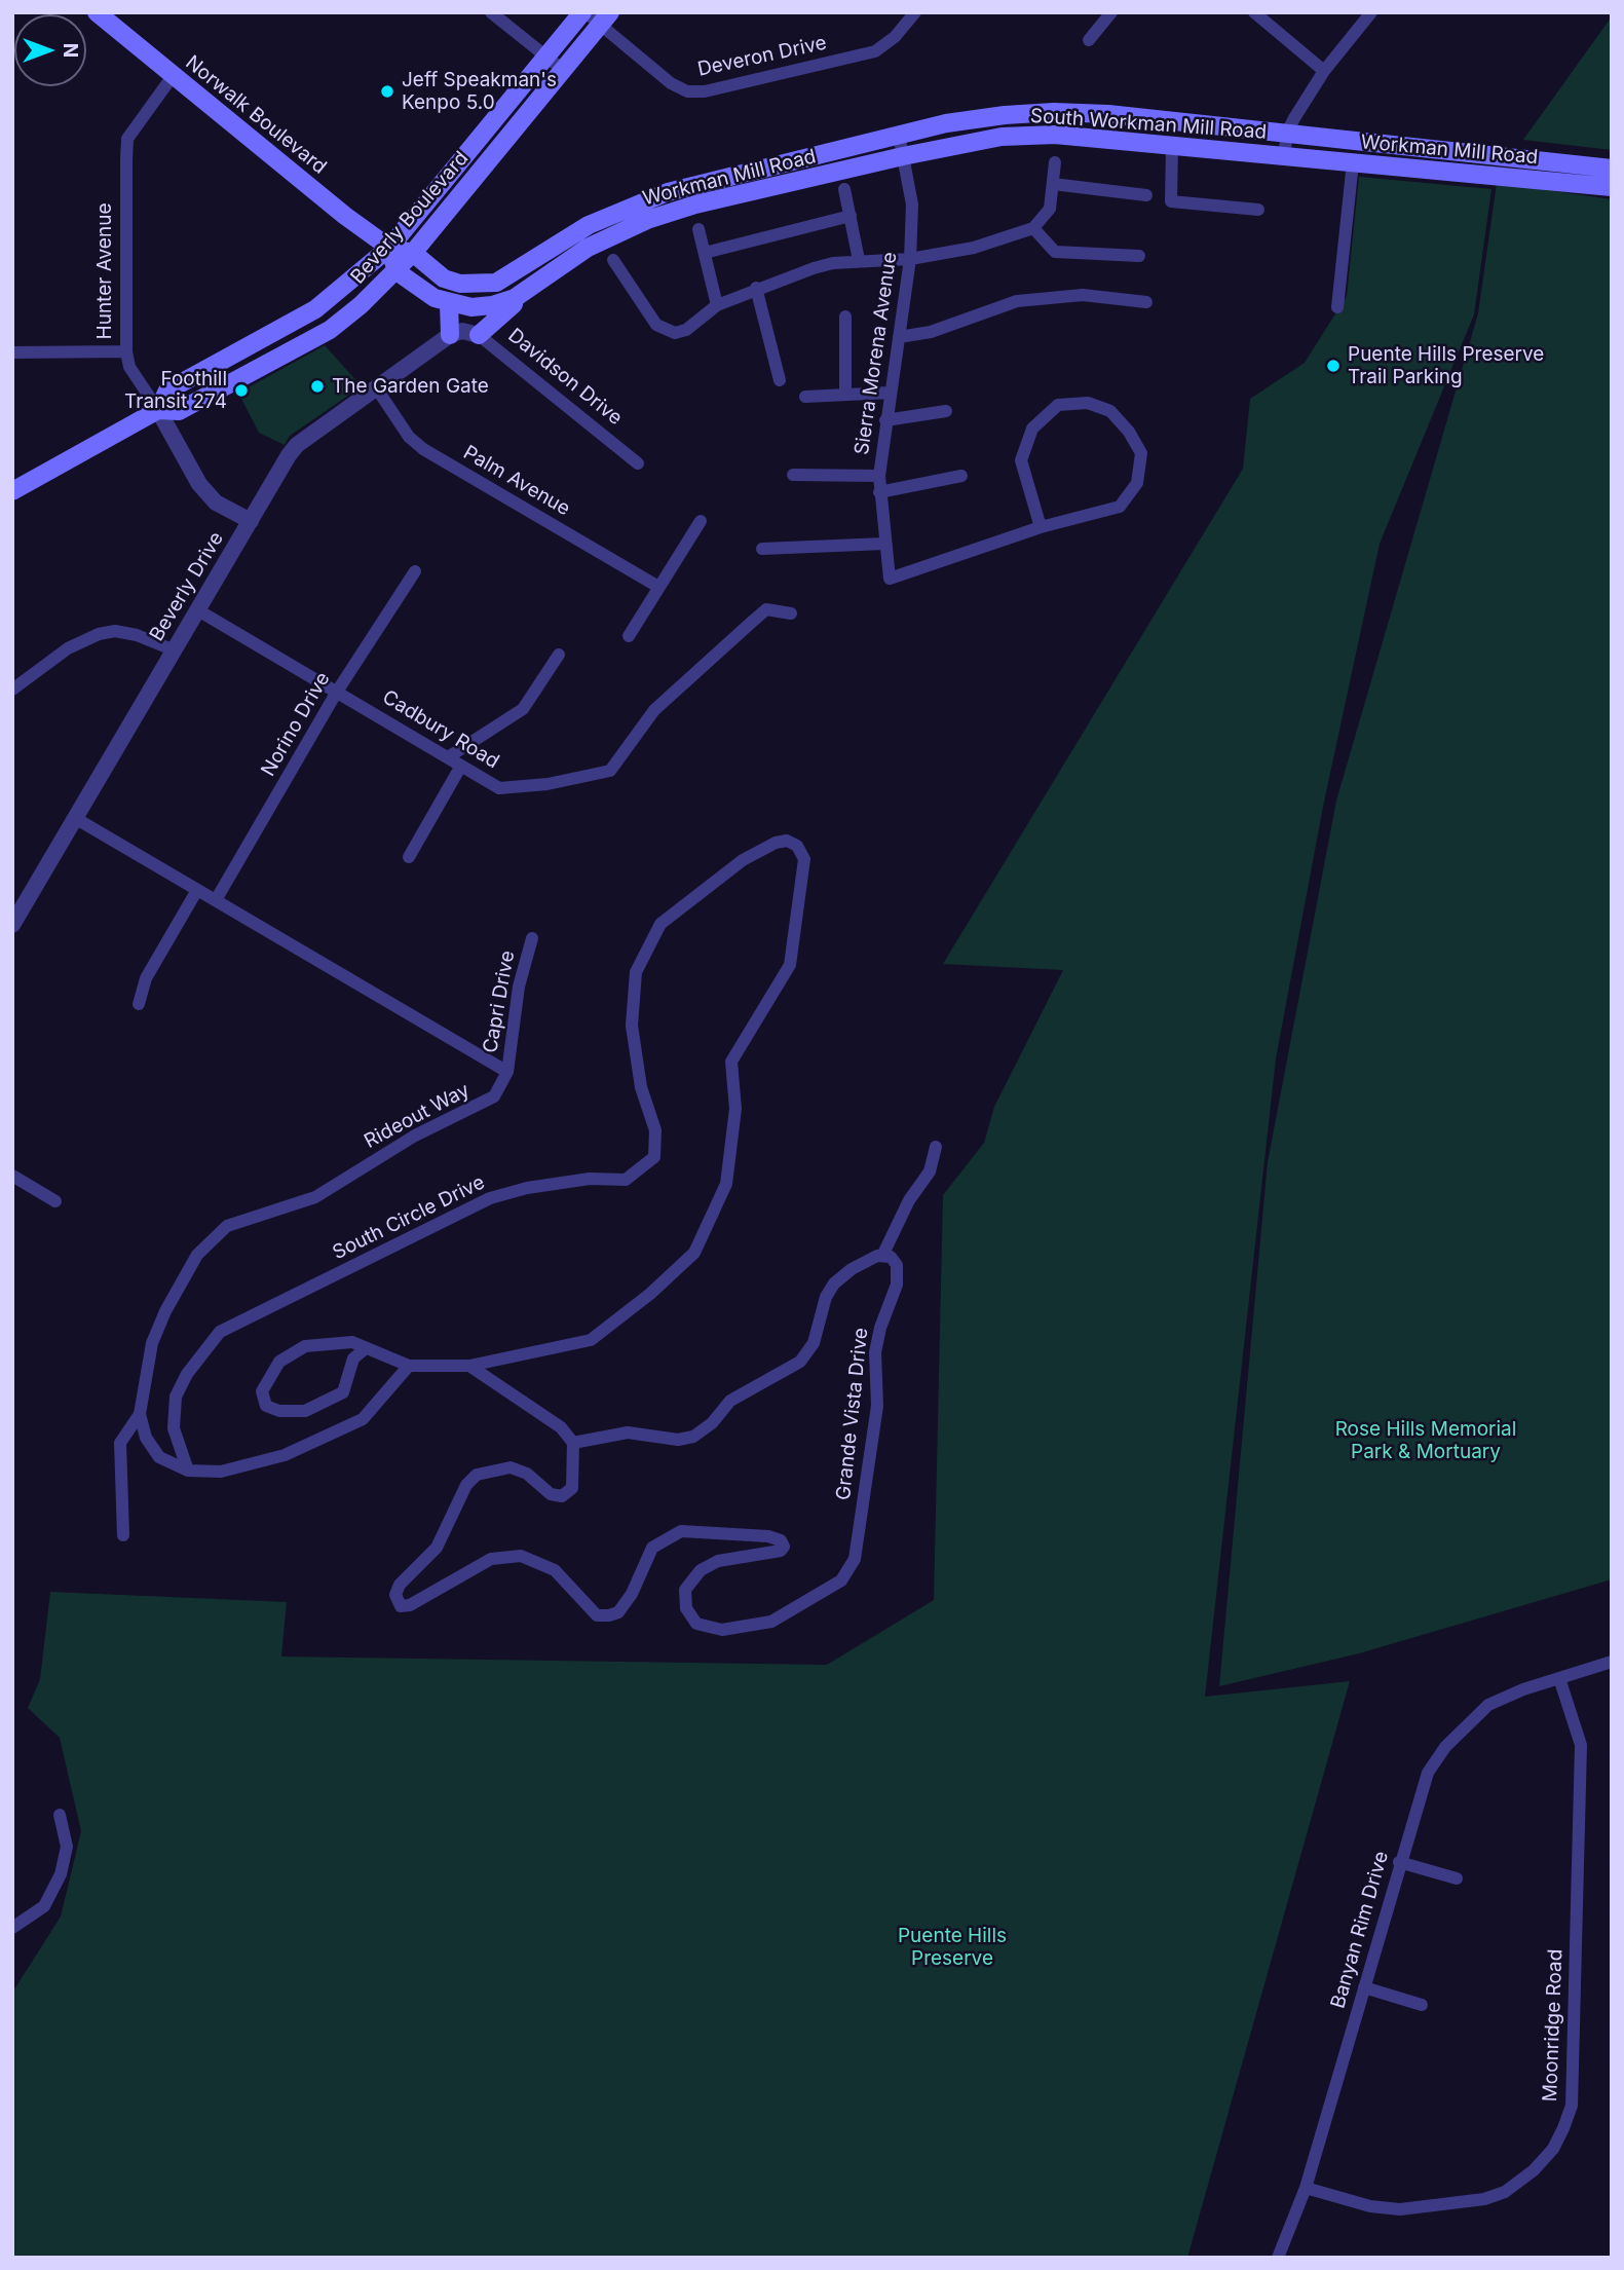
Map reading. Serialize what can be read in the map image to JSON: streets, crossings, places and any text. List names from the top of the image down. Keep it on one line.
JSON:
{"streets":{"main road":["Norwalk Boulevard","South Workman Mill Road","Workman Mill Road","Beverly Boulevard"],"street":["Deveron Drive","Hunter Avenue","Sierra Morena Avenue","Davidson Drive","Palm Avenue","Beverly Drive","Norino Drive","Cadbury Road","Capri Drive","Rideout Way","South Circle Drive","Grande Vista Drive","Banyan Rim Drive","Moonridge Road"]},"crossings":[["Deveron Drive","Beverly Boulevard"],["Norwalk Boulevard","Workman Mill Road"],["Norwalk Boulevard","Beverly Boulevard"],["Norwalk Boulevard","Hunter Avenue"],["South Workman Mill Road","Workman Mill Road"],["South Workman Mill Road","Sierra Morena Avenue"],["Workman Mill Road","Beverly Boulevard"],["Beverly Boulevard","Hunter Avenue"],["Hunter Avenue","Beverly Drive"],["Davidson Drive","Beverly Drive"],["Palm Avenue","Beverly Drive"],["Beverly Drive","Cadbury Road"],["Beverly Drive","Rideout Way"],["Norino Drive","Cadbury Road"],["Norino Drive","Rideout Way"],["Capri Drive","Rideout Way"],["Banyan Rim Drive","Moonridge Road"]],"parks":["Rose Hills Memorial Park & Mortuary","Puente Hills Preserve"],"places":["Jeff Speakman's Kenpo 5.0","Puente Hills Preserve Trail Parking","The Garden Gate","Foothill Transit 274"],"north":"right"}
